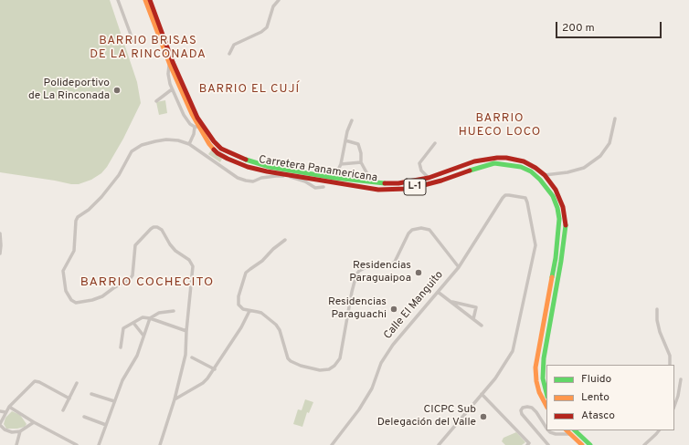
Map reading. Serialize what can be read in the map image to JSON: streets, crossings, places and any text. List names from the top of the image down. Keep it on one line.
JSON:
{"streets":{"main road":["Carretera Panamericana","L-1"],"street":["Calle El Manguito"]},"districts":["BARRIO BRISAS DE LA RINCONADA","BARRIO EL CUJÍ","BARRIO HUECO LOCO","BARRIO COCHECITO"],"places":["Polideportivo de La Rinconada","Residencias Paraguaipoa","Residencias Paraguachi","CICPC Sub Delegación del Valle"],"legend":["Fluido","Lento","Atasco"],"scale_bar":"200 m"}
